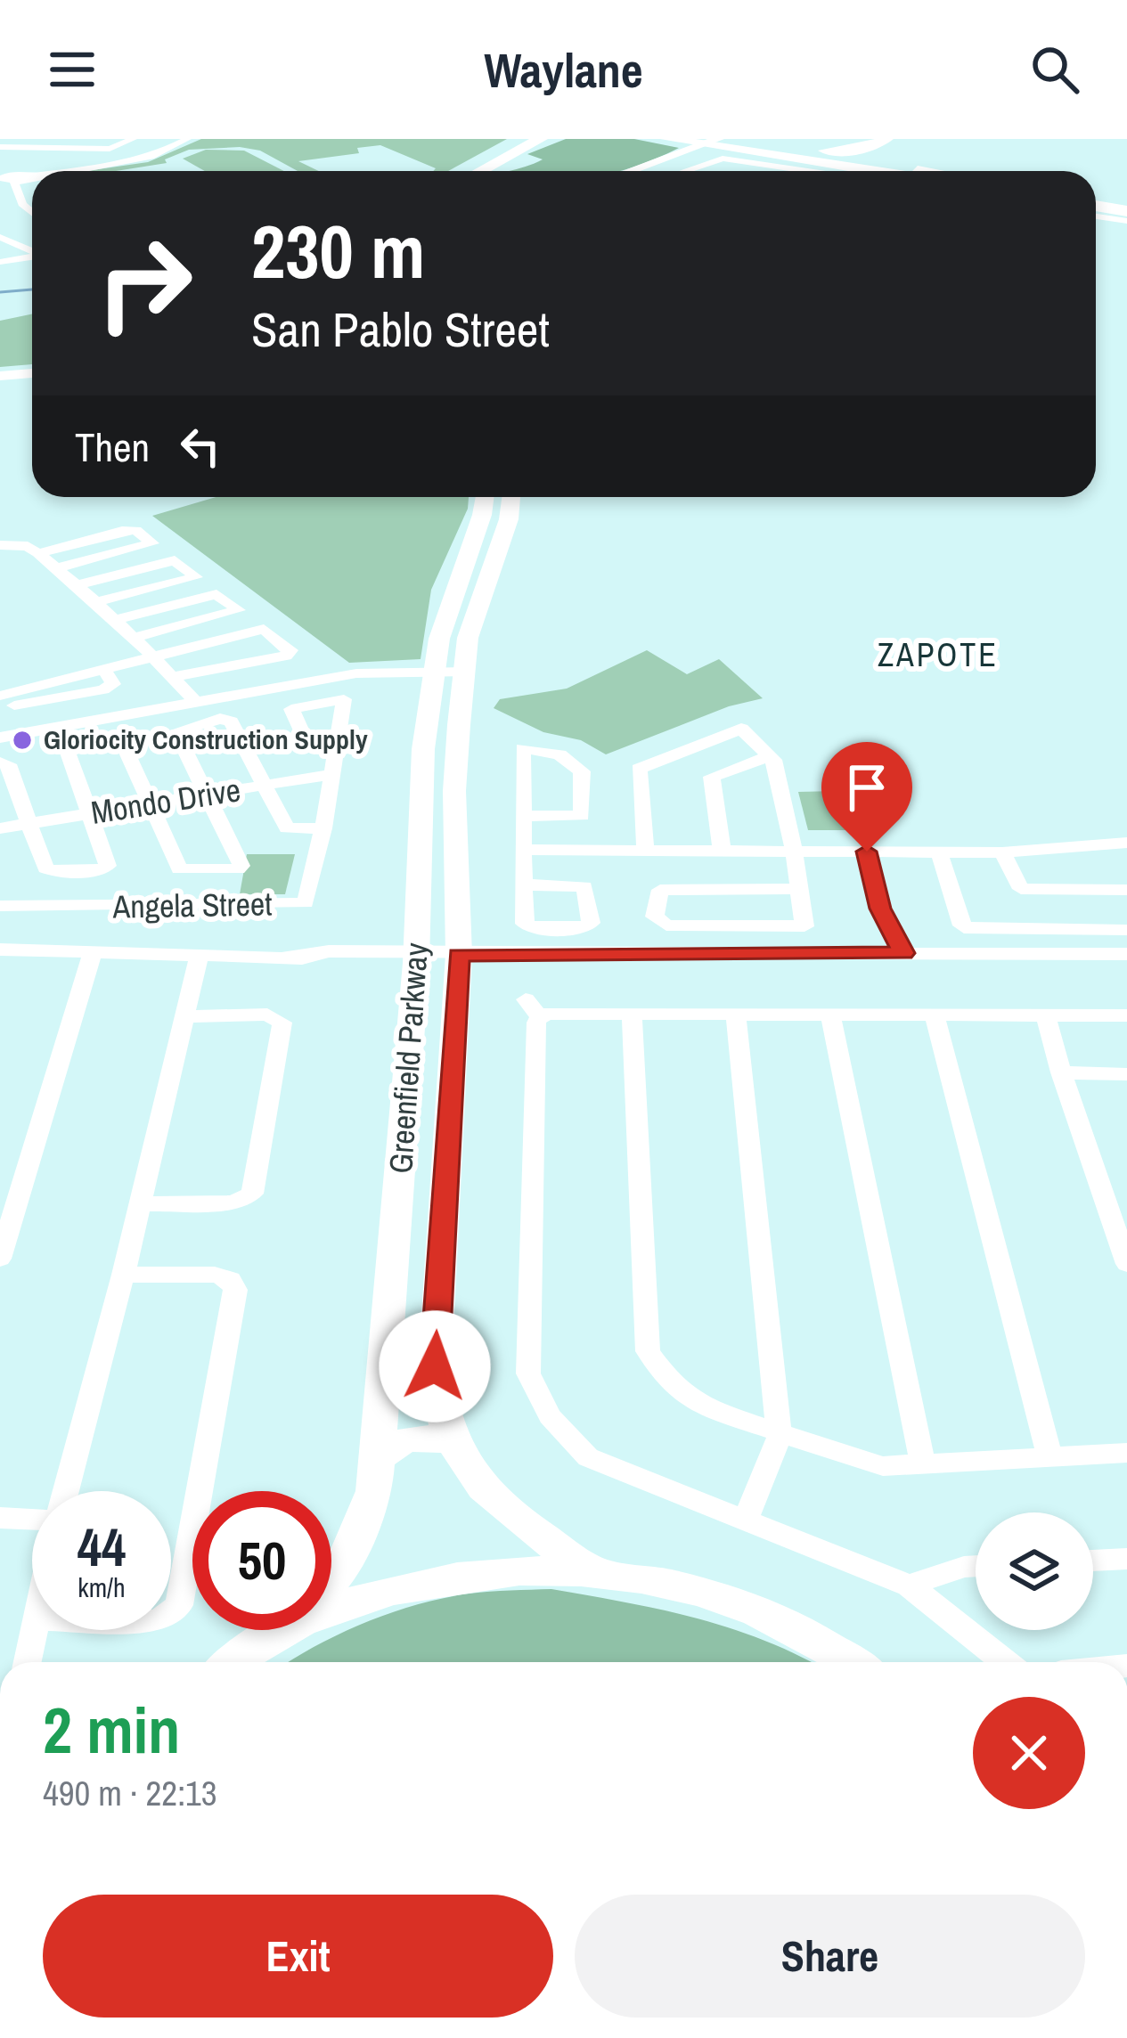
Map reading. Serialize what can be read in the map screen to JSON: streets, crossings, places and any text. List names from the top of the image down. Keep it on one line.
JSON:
{"streets":{"main road":["Greenfield Parkway"],"street":["Mondo Drive","Angela Street"]},"crossings":[["Mondo Drive","Angela Street"]],"districts":["ZAPOTE"],"places":["Gloriocity Construction Supply"],"page":{"header":"Waylane","turn":["230 m","San Pablo Street"],"then":"Then","speed":"44 km/h","limit":"50","heading":["2 min","490 m · 22:13"],"buttons":["Exit","Share"]}}
